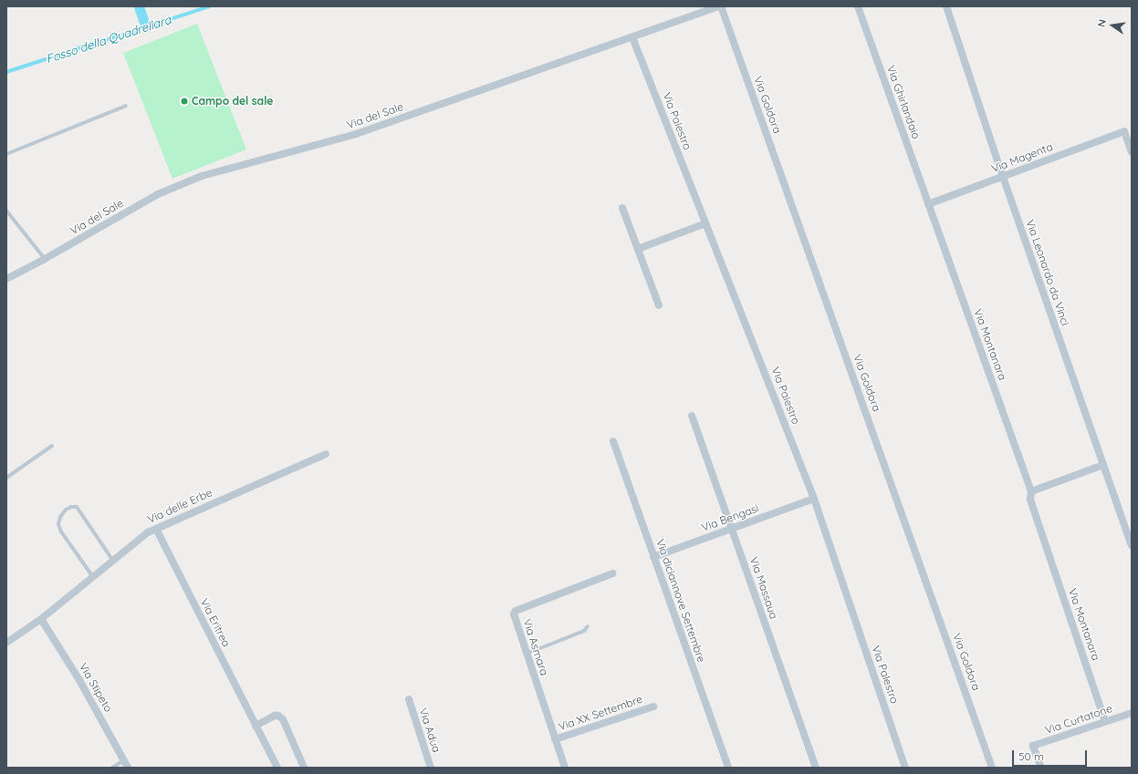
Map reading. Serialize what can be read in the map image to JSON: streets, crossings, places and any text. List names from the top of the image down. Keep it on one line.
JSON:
{"streets":{"street":["Via Ghirlandaio","Via Goldora","Via del Sale","Via Palestro","Via Magenta","Via Leonardo da Vinci","Via Montanara","Via delle Erbe","Via Bengasi","Via Massaua","Via diciannove Settembre","Via Eritrea","Via Asmara","Via Stipeto","Via XX Settembre","Via Curtatone","Via Adua"]},"crossings":[["Via Ghirlandaio","Via Magenta"],["Via Ghirlandaio","Via Montanara"],["Via Goldora","Via del Sale"],["Via del Sale","Via Palestro"],["Via Palestro","Via Bengasi"],["Via Magenta","Via Leonardo da Vinci"],["Via Magenta","Via Montanara"],["Via Montanara","Via Curtatone"],["Via delle Erbe","Via Eritrea"],["Via delle Erbe","Via Stipeto"],["Via Bengasi","Via Massaua"],["Via Bengasi","Via diciannove Settembre"],["Via Asmara","Via XX Settembre"]],"water":["Fosso della Quadrellara"],"places":["Campo del sale"],"scale_bar":"50 m","north":"left"}
